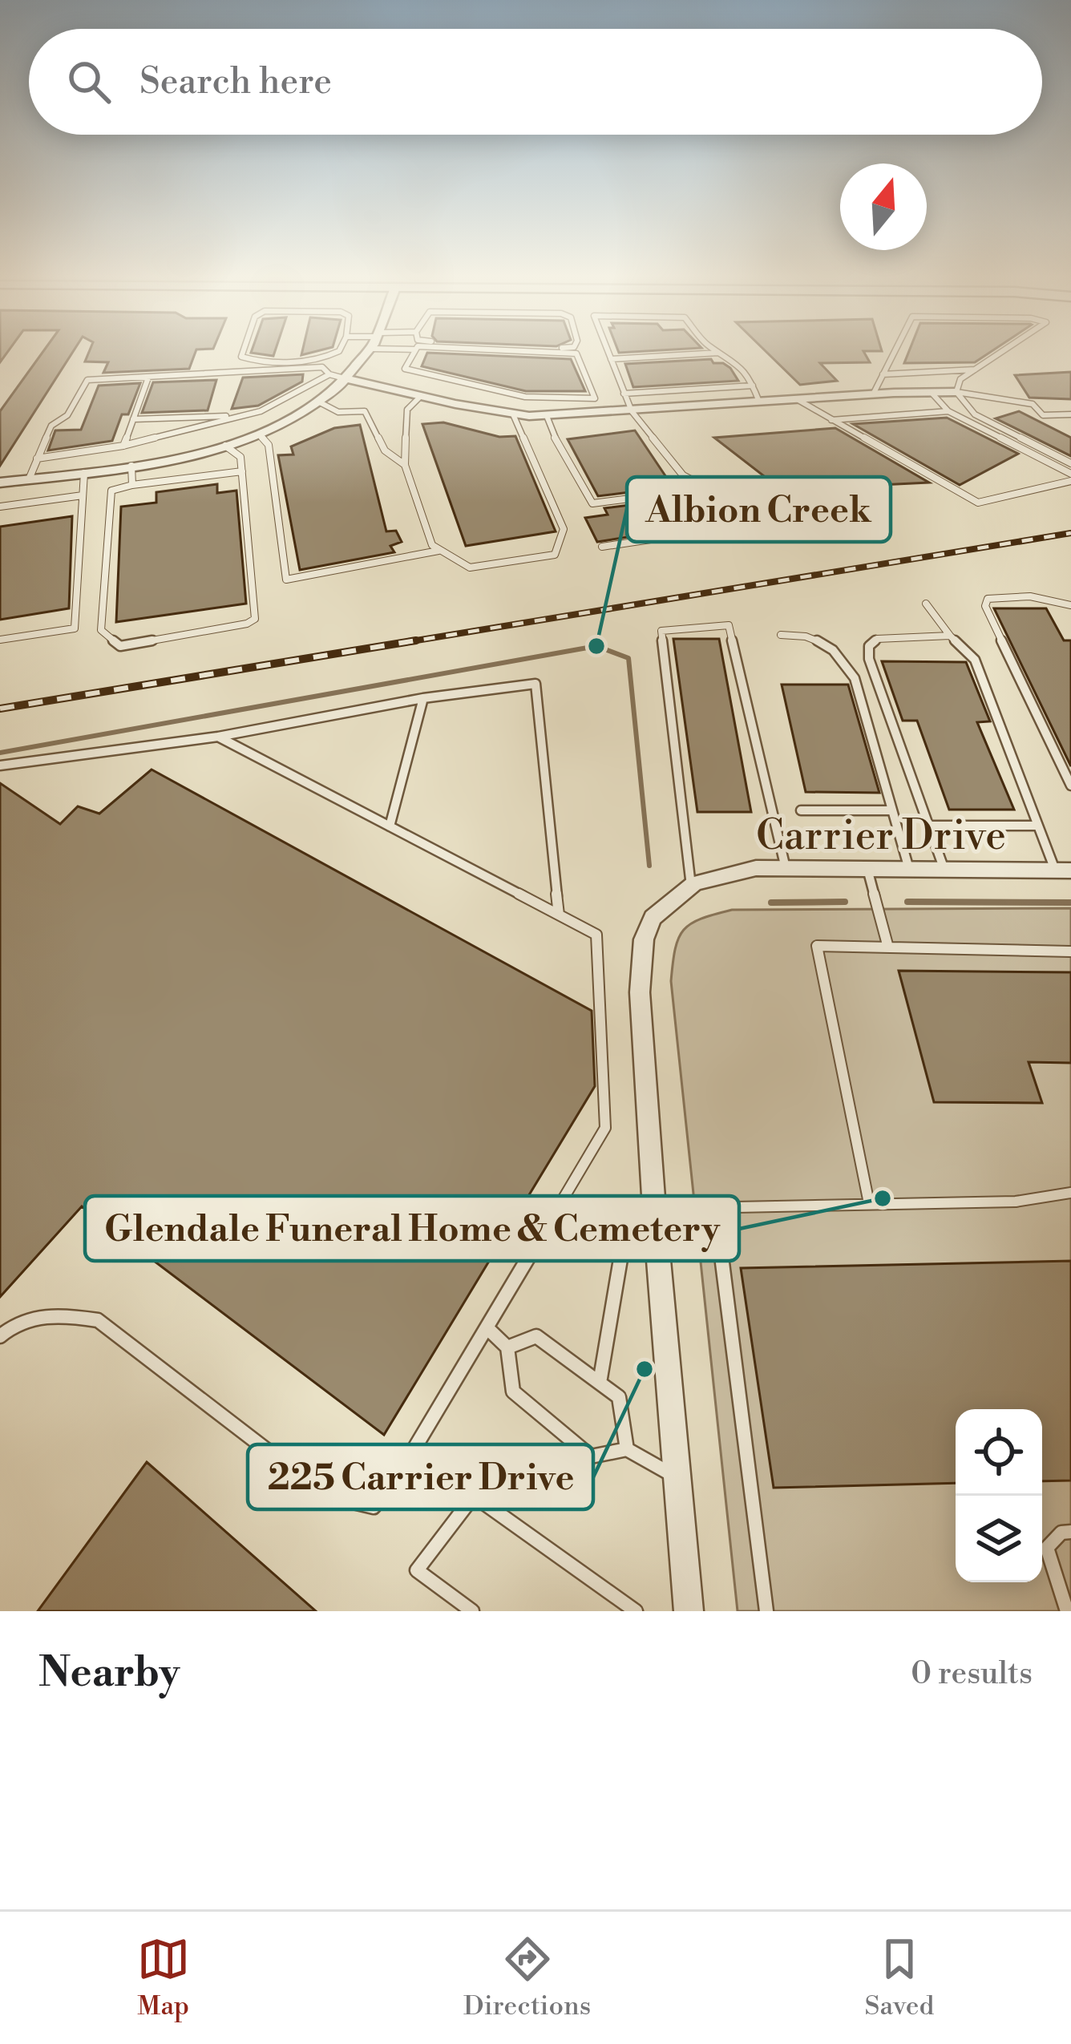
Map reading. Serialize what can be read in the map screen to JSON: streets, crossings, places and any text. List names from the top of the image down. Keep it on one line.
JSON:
{"streets":{"street":["Carrier Drive"]},"places":["Albion Creek","Glendale Funeral Home & Cemetery","225 Carrier Drive"],"north":"top","page":{"search":"Search here","heading":["Nearby","0 results"],"nav":["Map","Directions","Saved"]}}
